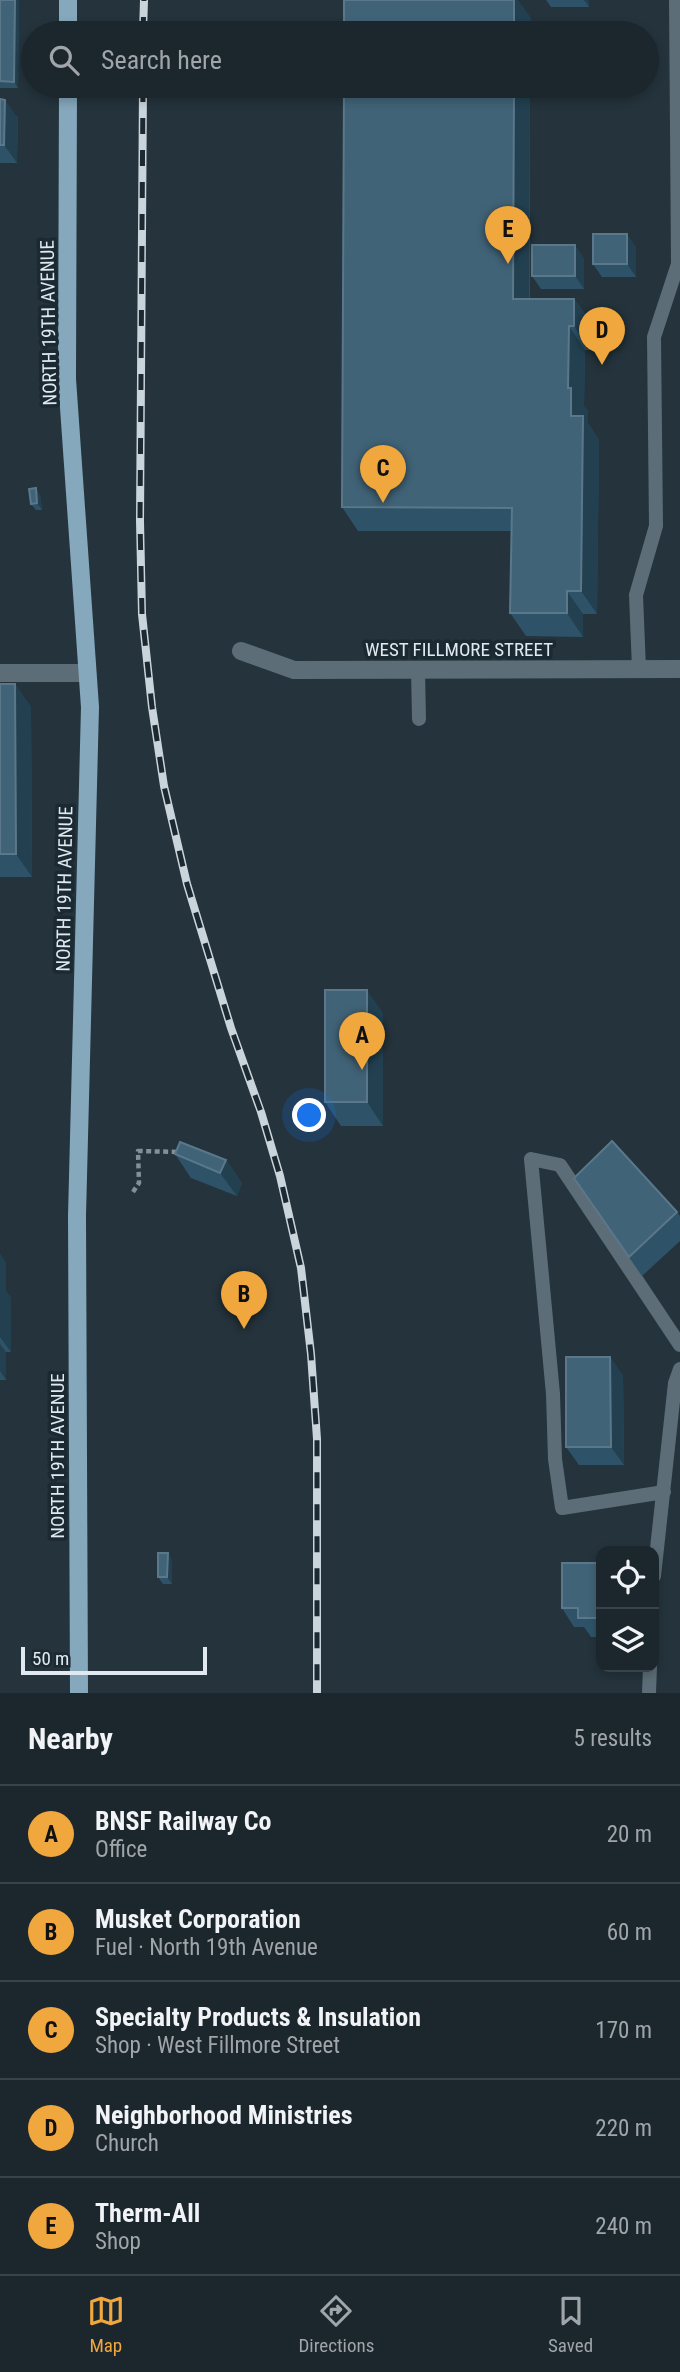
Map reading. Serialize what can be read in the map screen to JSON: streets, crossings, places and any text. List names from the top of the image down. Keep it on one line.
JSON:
{"streets":{"main road":["NORTH 19TH AVENUE"],"street":["WEST FILLMORE STREET"]},"scale_bar":"50 m","page":{"search":"Search here","pins":["E","D","C","A","B"],"scale":"50 m","heading":["Nearby","5 results"],"list":[{"mark":"A","name":"BNSF Railway Co","note":"Office","value":"20 m"},{"mark":"B","name":"Musket Corporation","note":"Fuel · North 19th Avenue","value":"60 m"},{"mark":"C","name":"Specialty Products & Insulation","note":"Shop · West Fillmore Street","value":"170 m"},{"mark":"D","name":"Neighborhood Ministries","note":"Church","value":"220 m"},{"mark":"E","name":"Therm-All","note":"Shop","value":"240 m"}],"nav":["Map","Directions","Saved"]}}
